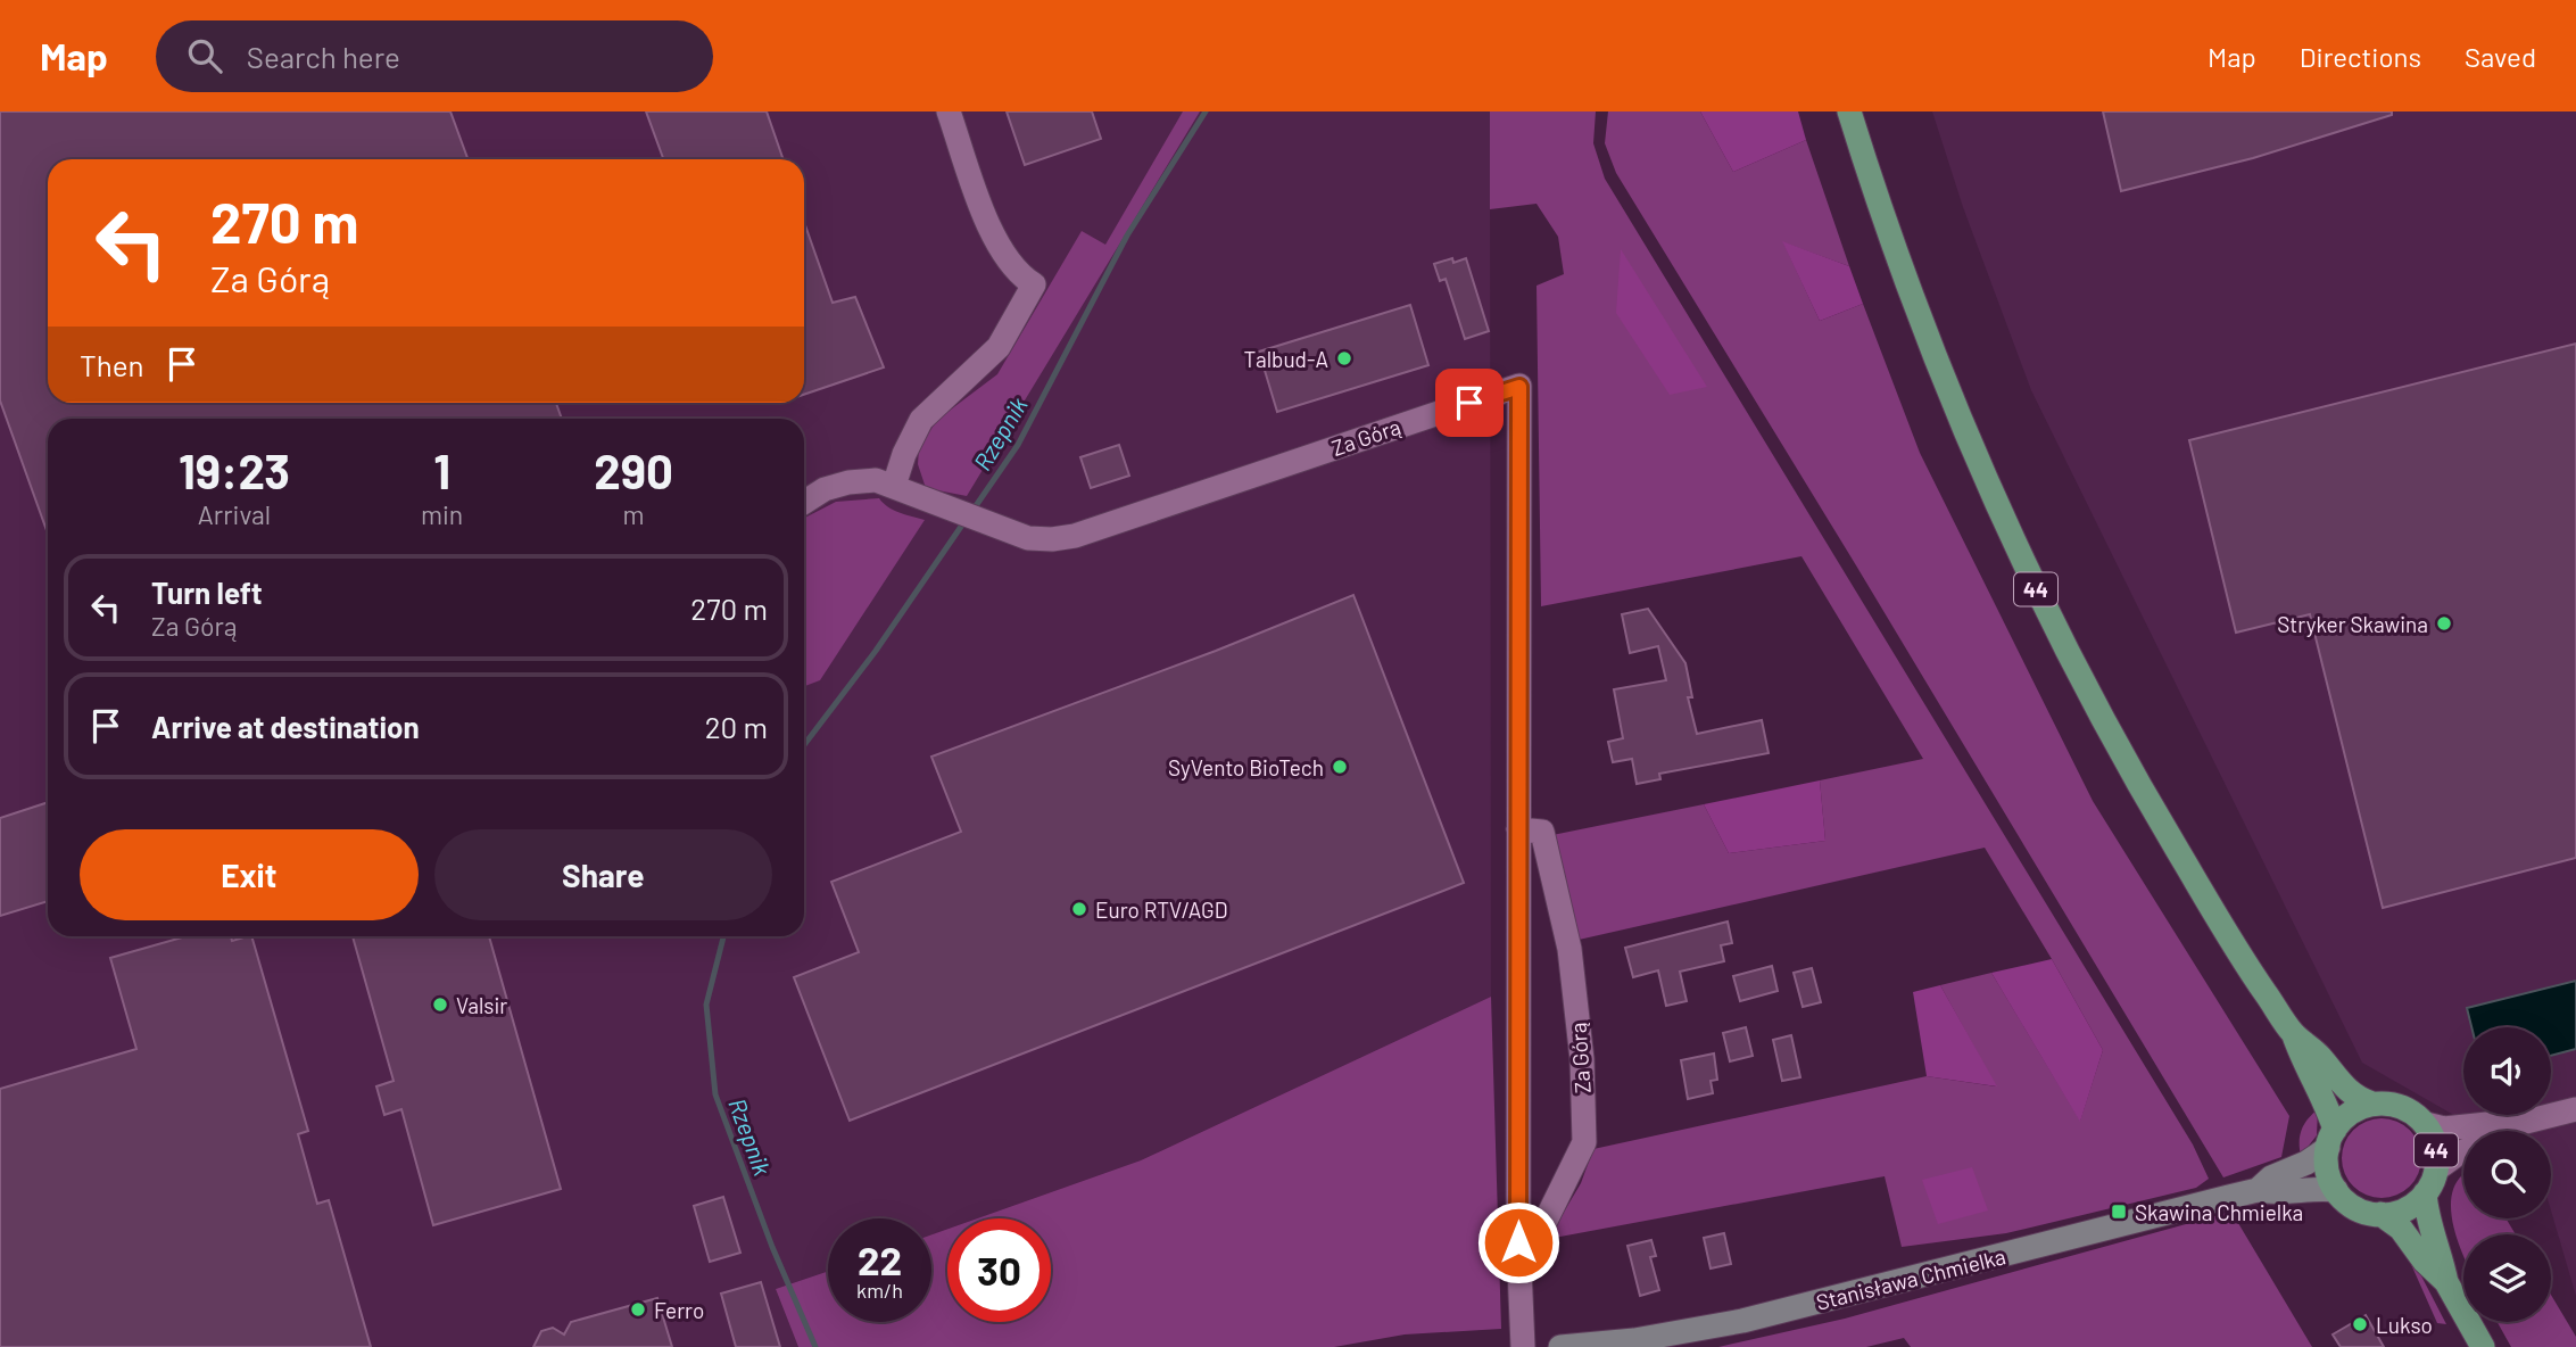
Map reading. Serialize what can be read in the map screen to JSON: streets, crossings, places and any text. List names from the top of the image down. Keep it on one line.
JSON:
{"streets":{"main road":["44"],"street":["Za Górą","Stanisława Chmielka"]},"crossings":[["44","Stanisława Chmielka"]],"water":["Rzepnik"],"places":{"other":["Talbud-A","Stryker Skawina","SyVento BioTech","Euro RTV/AGD","Valsir","Ferro","Lukso"],"transit":["Skawina Chmielka"]},"page":{"header":"Map","search":"Search here","nav":["Map","Directions","Saved"],"turn":["270 m","Za Górą"],"then":"Then","eta":["19:23","Arrival","1","min","290","m"],"list":[{"name":"Turn left","note":"Za Górą","value":"270 m"},{"name":"Arrive at destination","value":"20 m"}],"buttons":["Exit","Share"],"speed":"22 km/h","limit":"30"}}
